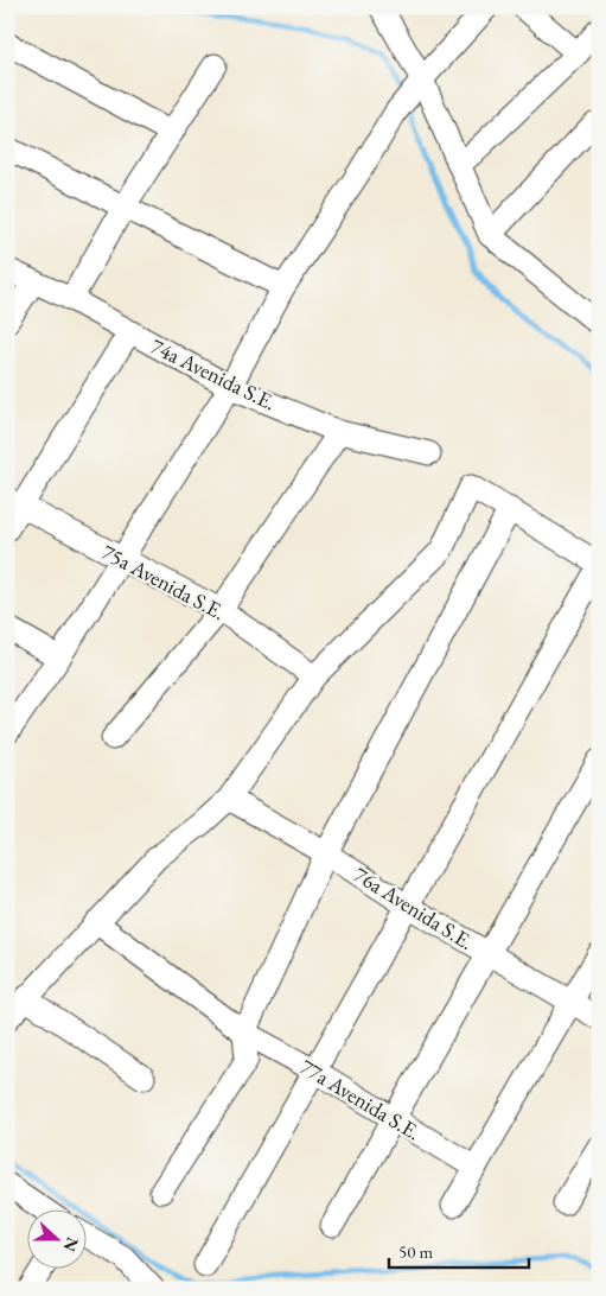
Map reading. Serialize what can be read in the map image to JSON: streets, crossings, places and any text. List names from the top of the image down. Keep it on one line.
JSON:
{"streets":{"street":["74a Avenida S.E.","75a Avenida S.E.","76a Avenida S.E.","77a Avenida S.E."]},"scale_bar":"50 m","north":"right"}
